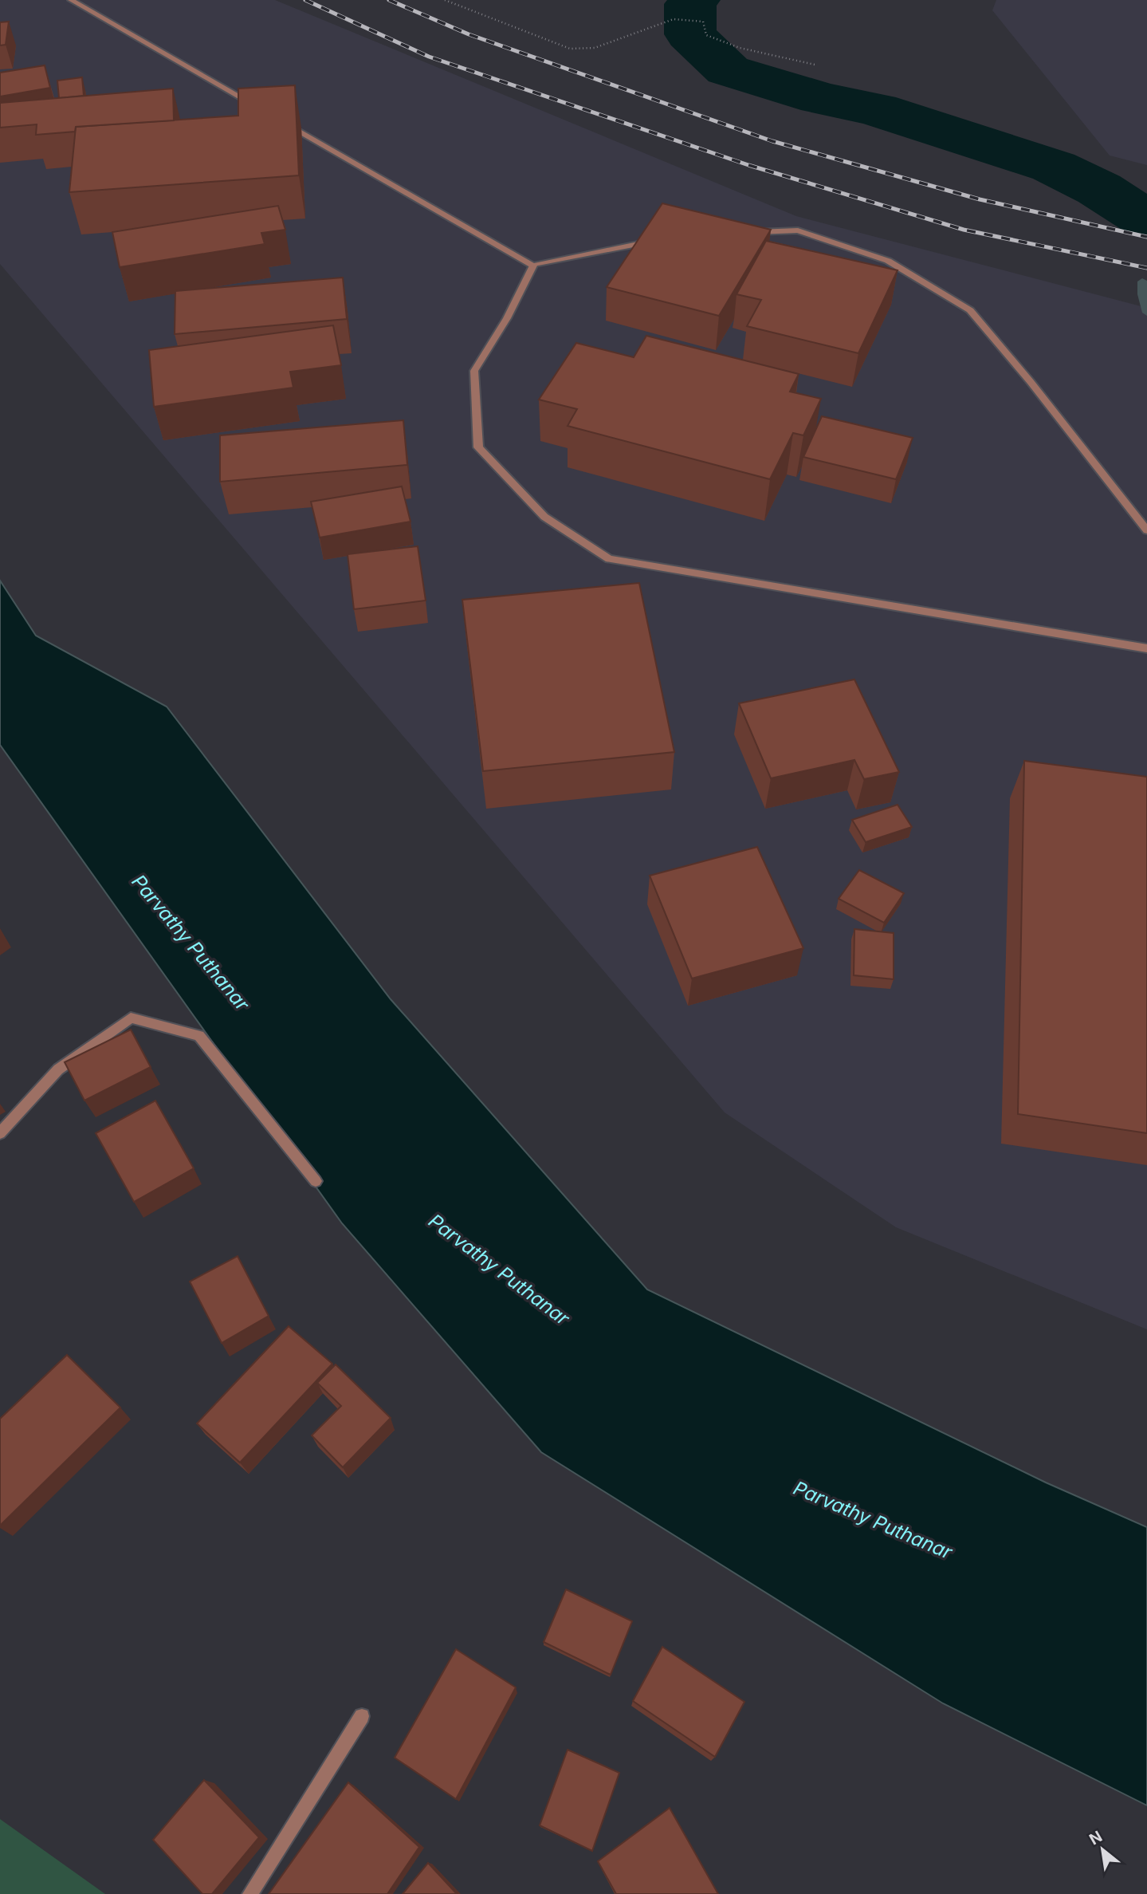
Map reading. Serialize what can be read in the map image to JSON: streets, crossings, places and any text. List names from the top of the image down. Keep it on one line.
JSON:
{"water":["Parvathy Puthanar"],"north":"top left"}
